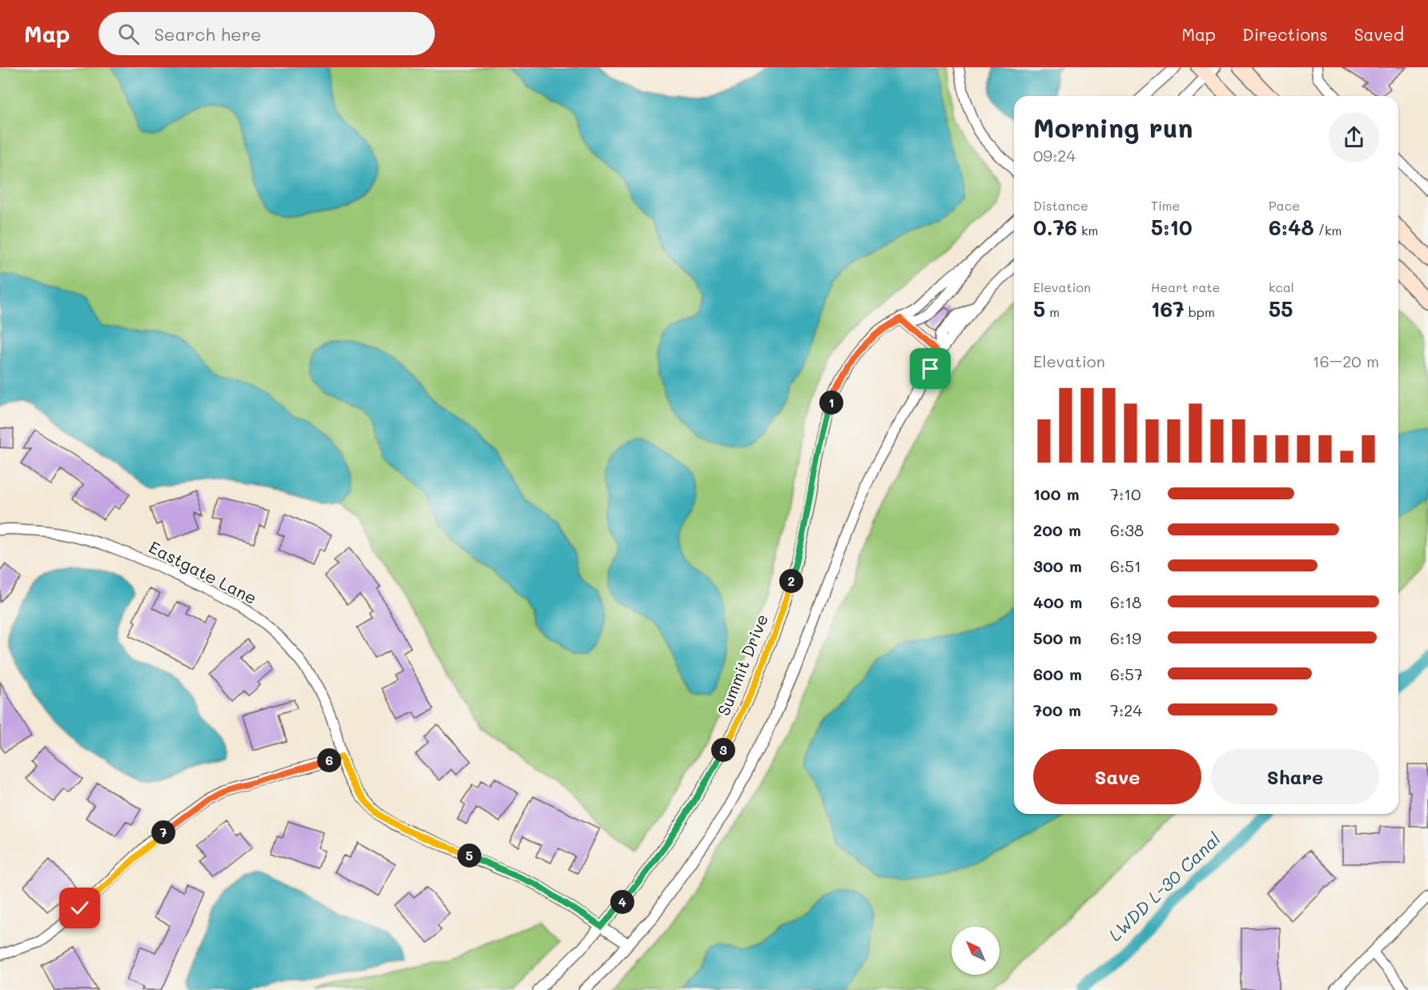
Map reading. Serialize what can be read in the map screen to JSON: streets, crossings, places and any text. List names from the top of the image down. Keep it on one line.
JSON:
{"streets":{"street":["Eastgate Lane","Summit Drive"]},"crossings":[["Eastgate Lane","Summit Drive"]],"water":["LWDD L-30 Canal"],"north":"top left","page":{"header":"Map","search":"Search here","nav":["Map","Directions","Saved"],"heading":["Morning run","09:24"],"stats":[["Distance","0.76 km"],["Time","5:10"],["Pace","6:48 /km"],["Elevation","5 m"],["Heart rate","167 bpm"],["kcal","55"]],"chart":["Elevation","16–20 m"],"pins":["1","2","3","6","7","5","4"],"list":[{"name":"100 m","note":"7:10"},{"name":"200 m","note":"6:38"},{"name":"300 m","note":"6:51"},{"name":"400 m","note":"6:18"},{"name":"500 m","note":"6:19"},{"name":"600 m","note":"6:57"},{"name":"700 m","note":"7:24"}],"buttons":["Save","Share"]}}
